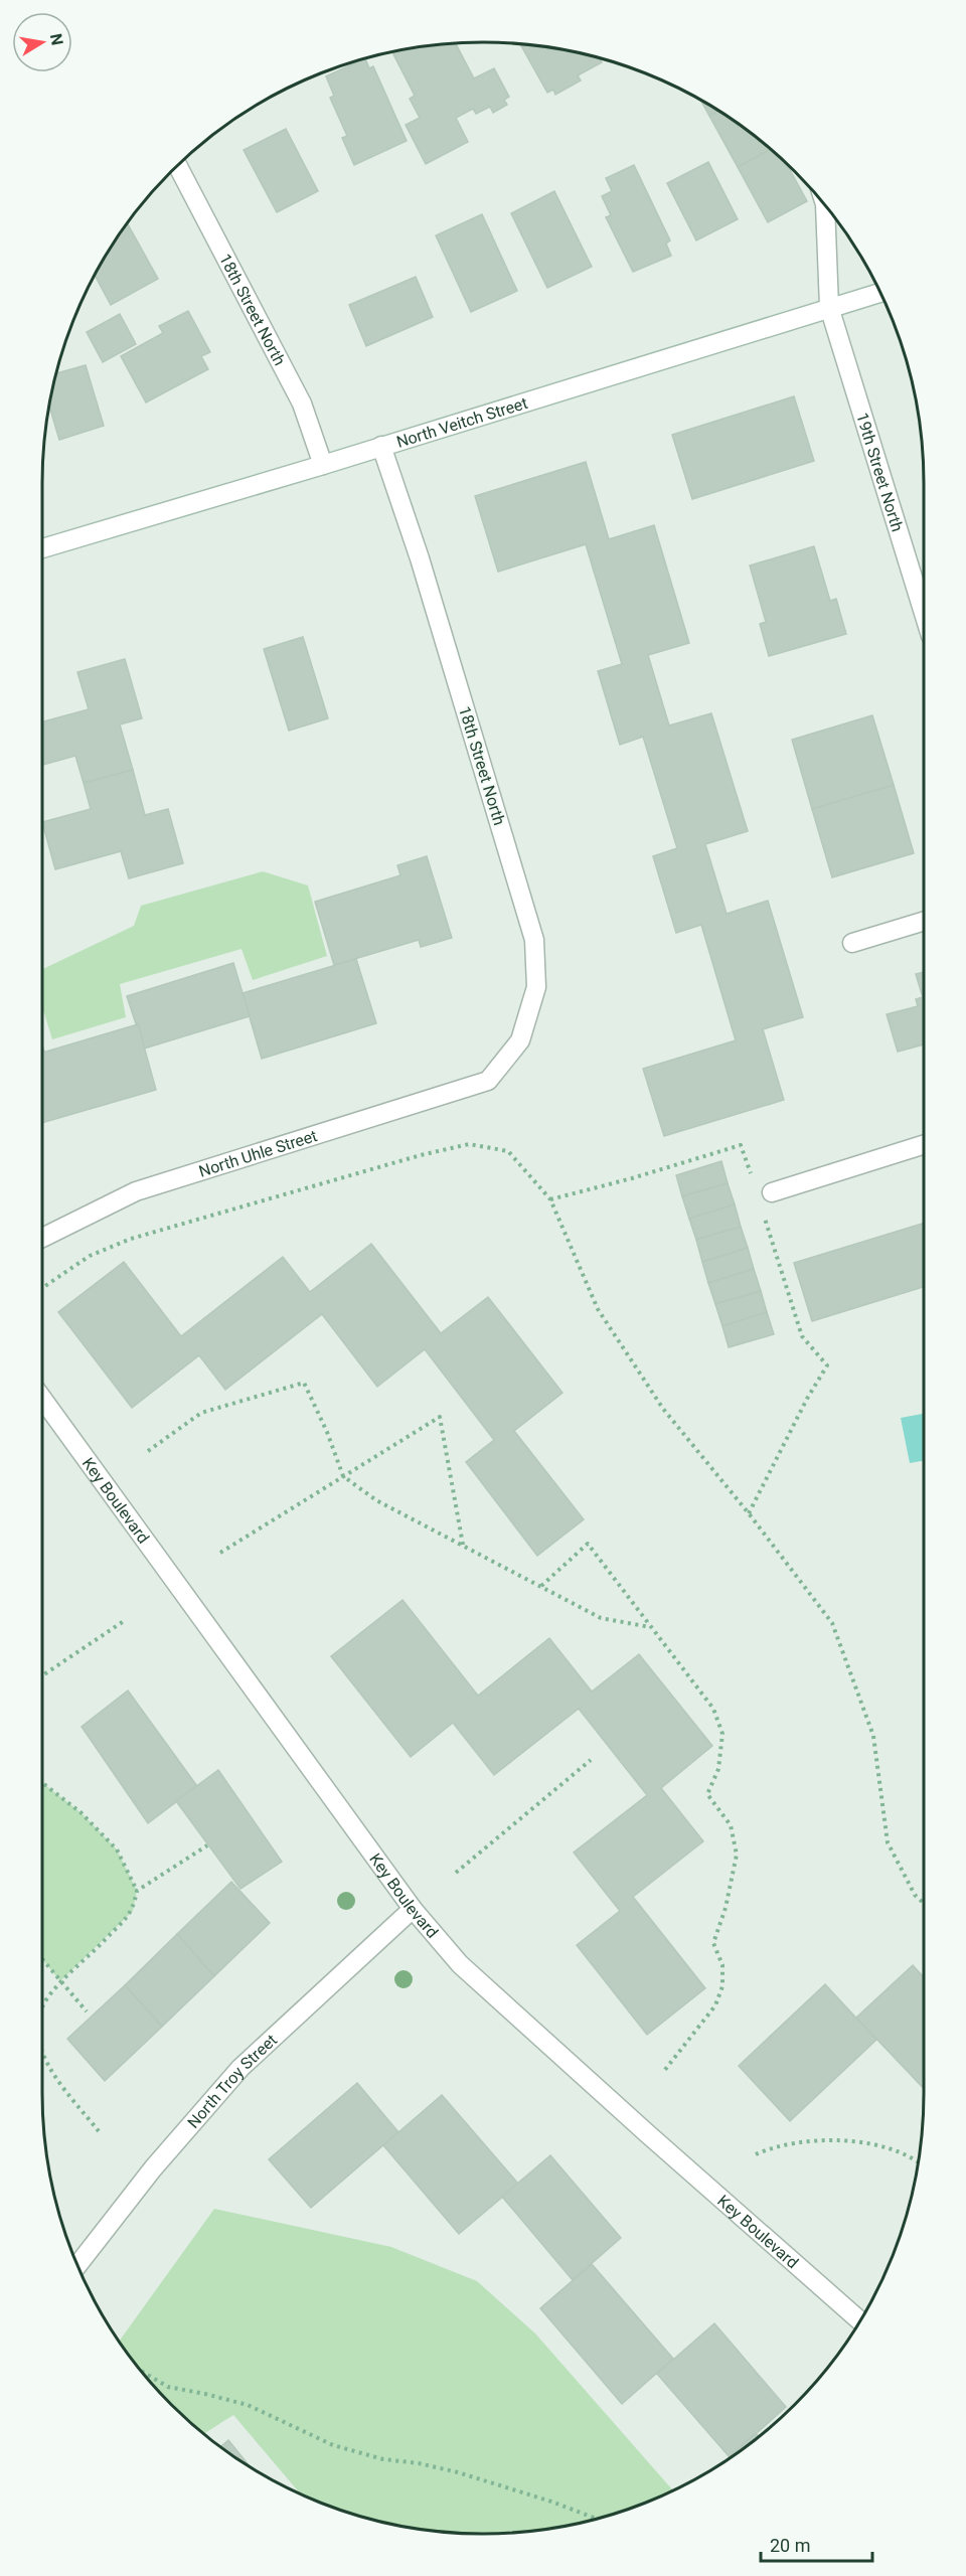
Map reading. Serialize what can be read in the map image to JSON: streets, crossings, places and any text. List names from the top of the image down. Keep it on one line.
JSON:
{"streets":{"street":["18th Street North","North Veitch Street","19th Street North","North Uhle Street","Key Boulevard","North Troy Street"]},"crossings":[["18th Street North","North Veitch Street"],["18th Street North","North Uhle Street"],["North Veitch Street","19th Street North"],["Key Boulevard","North Troy Street"]],"scale_bar":"20 m","north":"right"}
